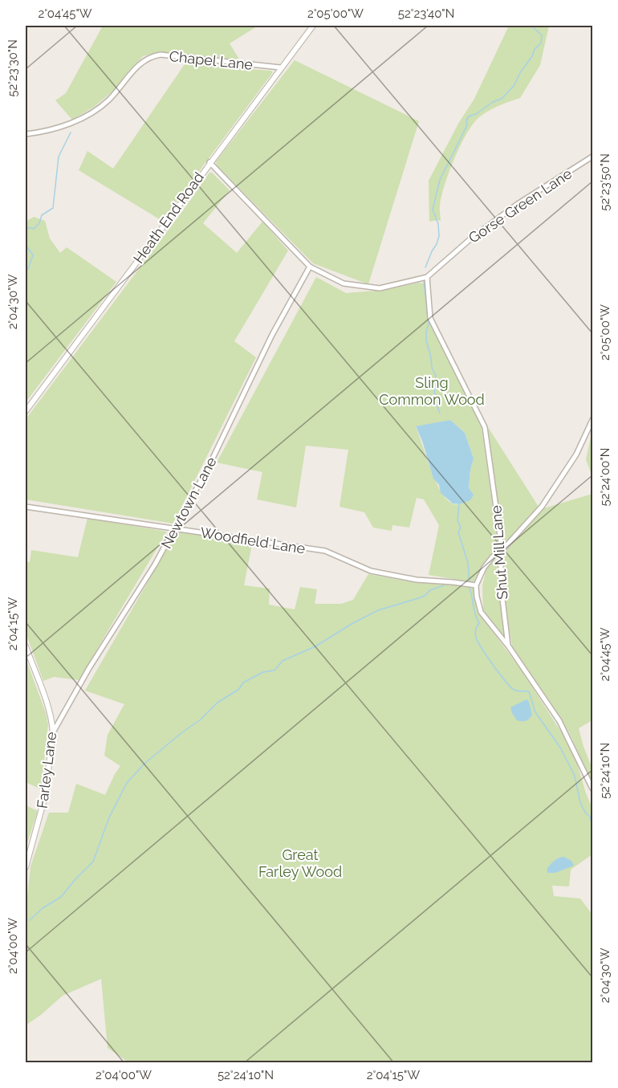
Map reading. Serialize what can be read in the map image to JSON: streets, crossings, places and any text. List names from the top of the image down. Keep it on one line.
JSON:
{"streets":{"street":["Chapel Lane","Gorse Green Lane","Heath End Road","Newtown Lane","Woodfield Lane","Shut Mill Lane","Farley Lane"]},"crossings":[["Chapel Lane","Heath End Road"],["Gorse Green Lane","Shut Mill Lane"],["Newtown Lane","Woodfield Lane"],["Newtown Lane","Farley Lane"]],"parks":["Sling Common Wood","Great Farley Wood"],"coordinates":["2°04'45\"W","2°05'00\"W","52°23'40\"N","52°23'30\"N","52°23'50\"N","2°04'30\"W","52°24'00\"N","2°04'15\"W","52°24'10\"N","2°04'00\"W"]}
